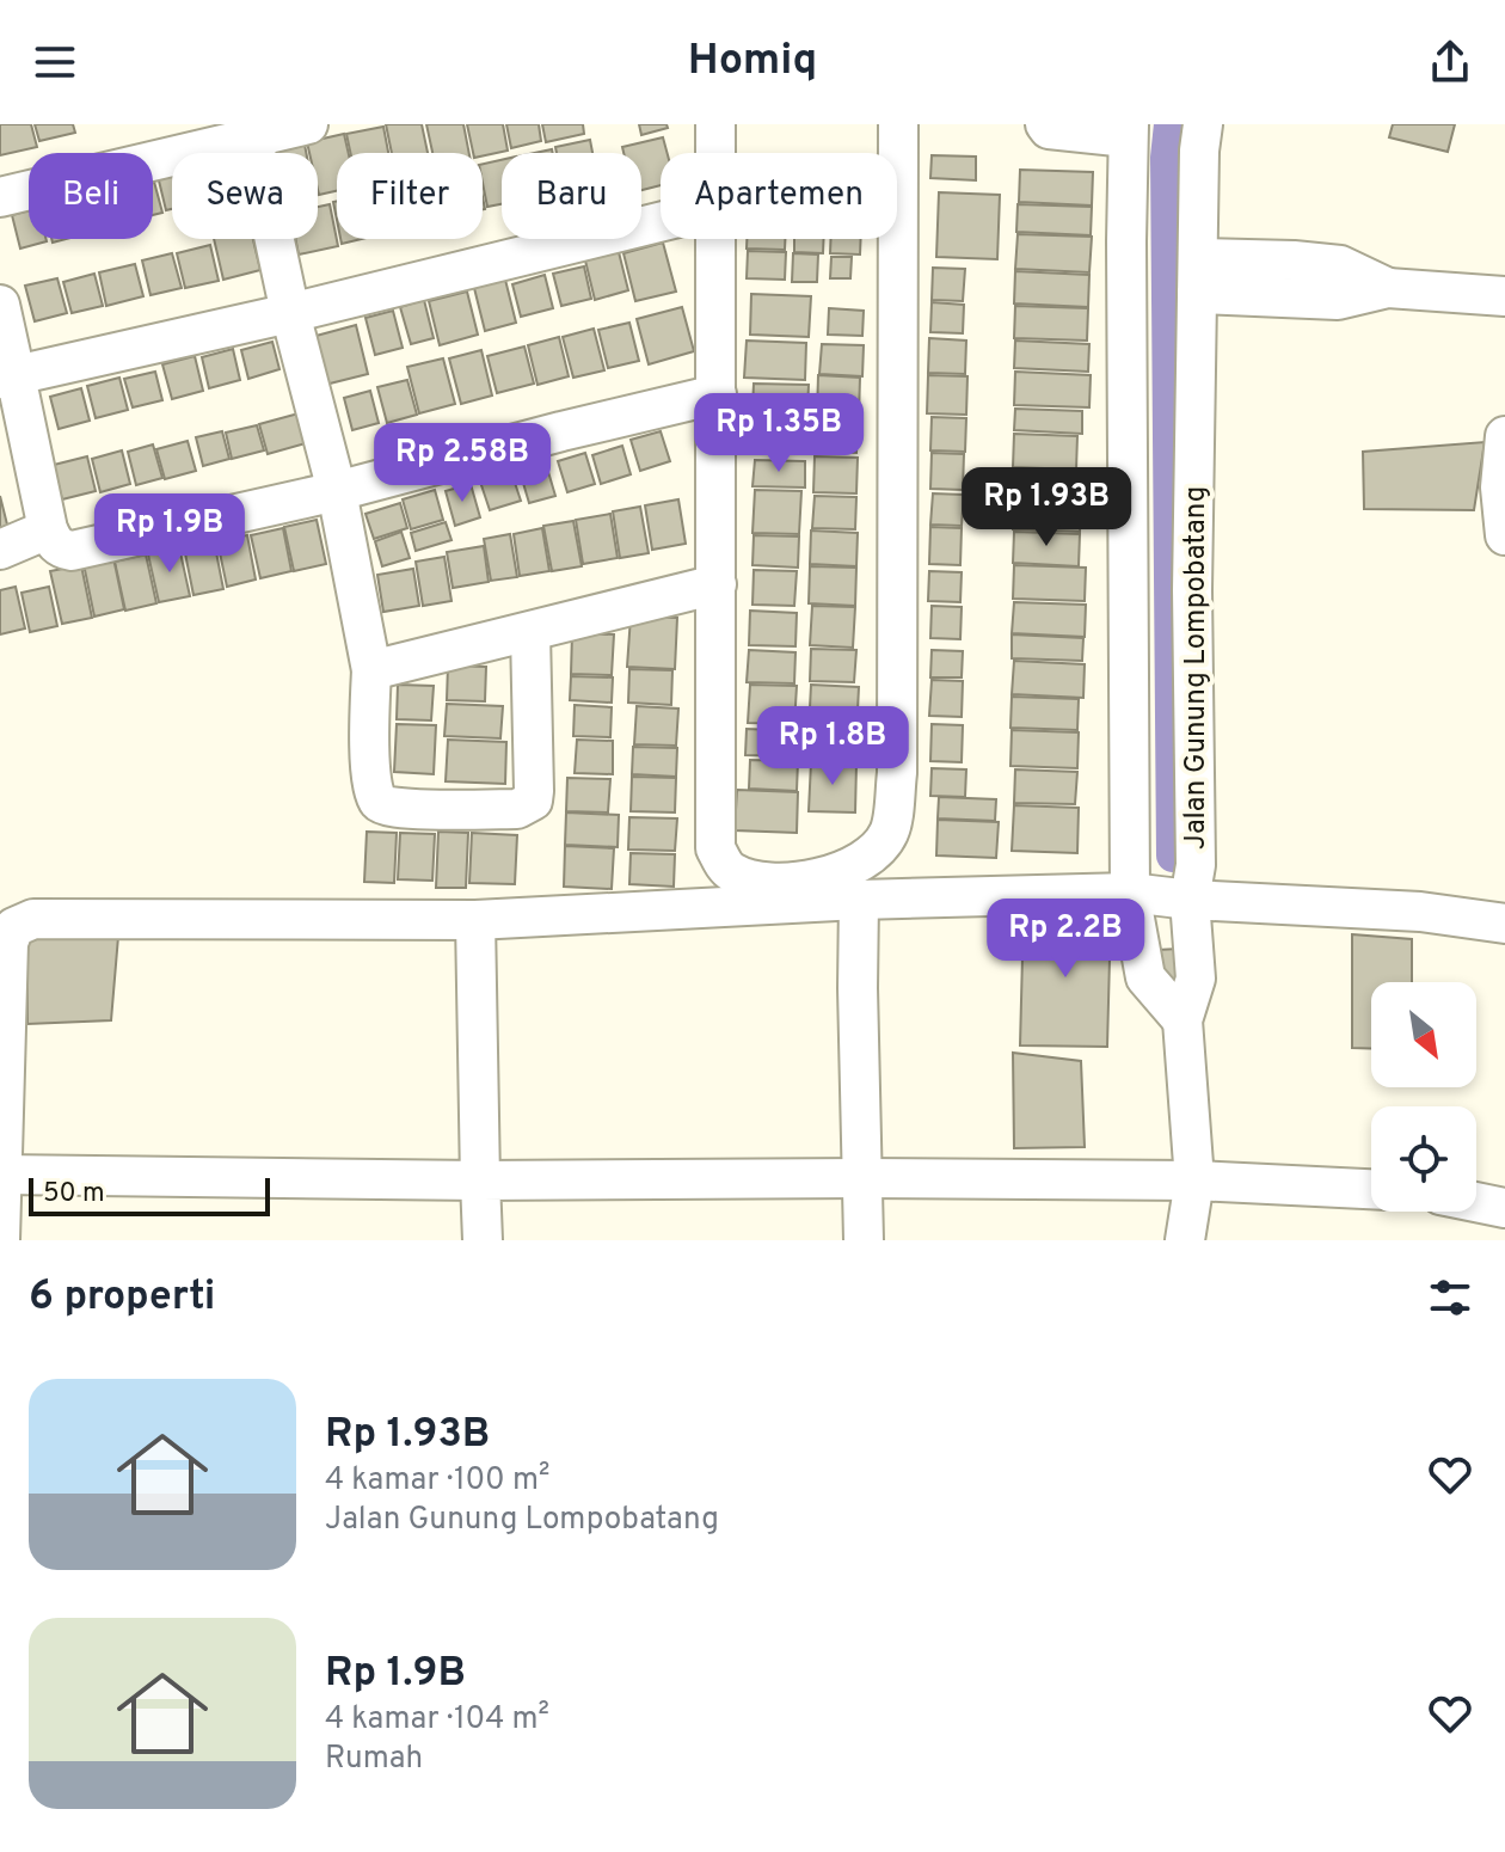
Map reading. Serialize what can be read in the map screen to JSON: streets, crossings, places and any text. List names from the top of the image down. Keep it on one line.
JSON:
{"streets":{"street":["Jalan Gunung Lompobatang"]},"scale_bar":"50 m","north":"bottom right","page":{"header":"Homiq","chip":["Beli","Sewa","Filter","Baru","Apartemen"],"price":["Rp 1.35B","Rp 2.58B","Rp 1.93B","Rp 1.9B","Rp 1.8B","Rp 2.2B"],"scale":"50 m","heading":"6 properti","list":[{"name":"Rp 1.93B","note":"4 kamar · 100 m² · Jalan Gunung Lompobatang"},{"name":"Rp 1.9B","note":"4 kamar · 104 m² · Rumah"}]}}
